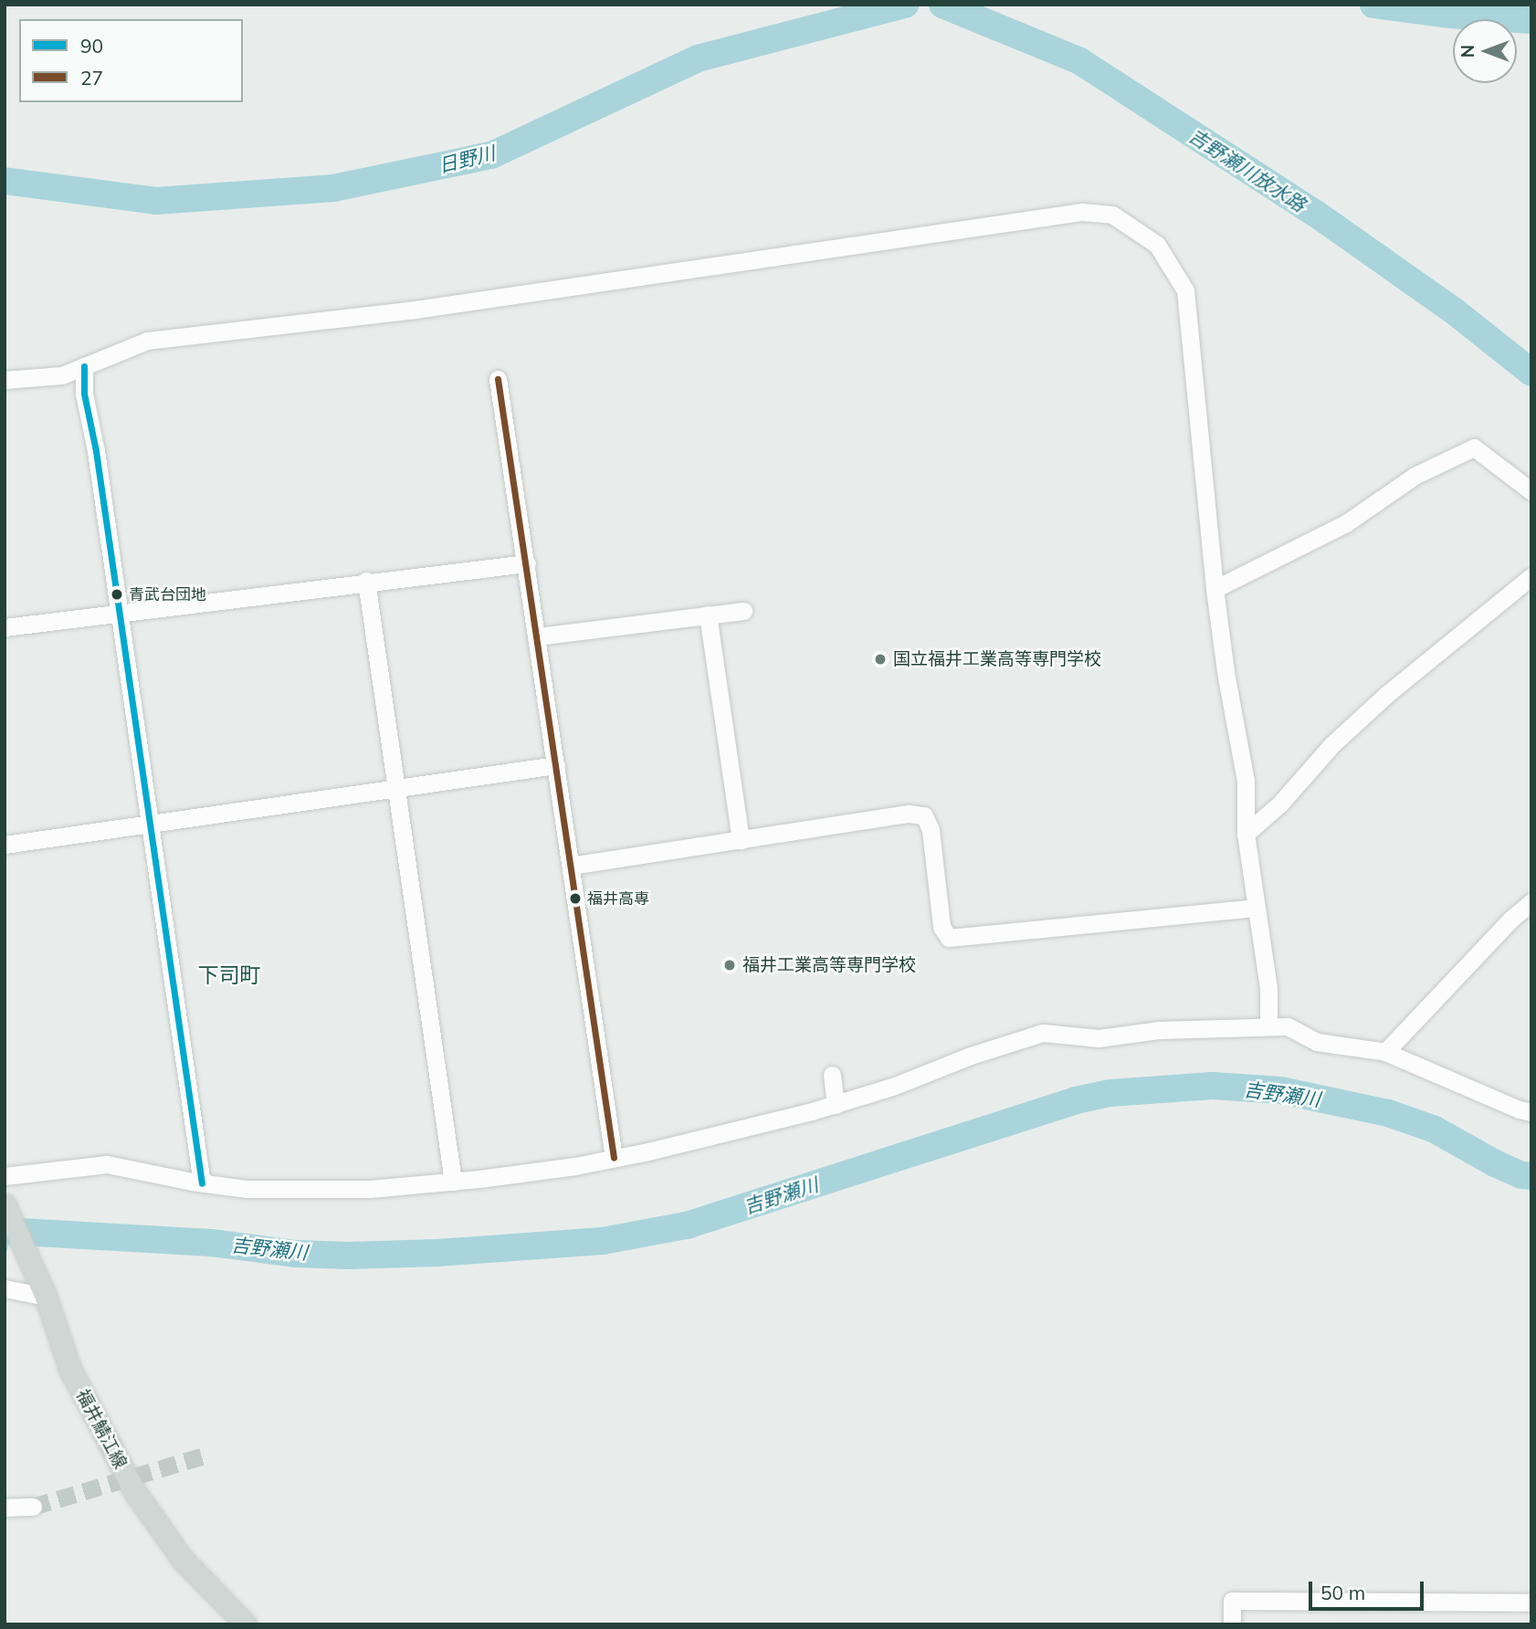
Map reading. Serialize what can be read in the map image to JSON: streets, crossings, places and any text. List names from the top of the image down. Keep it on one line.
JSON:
{"streets":{"main road":["福井鯖江線"]},"districts":["下司町"],"water":["日野川","吉野瀬川放水路","吉野瀬川"],"places":["青武台団地","国立福井工業高等専門学校","福井高専","福井工業高等専門学校"],"lines":["transit line 90","transit line 27"],"legend":["90","27"],"scale_bar":"50 m","north":"left"}
